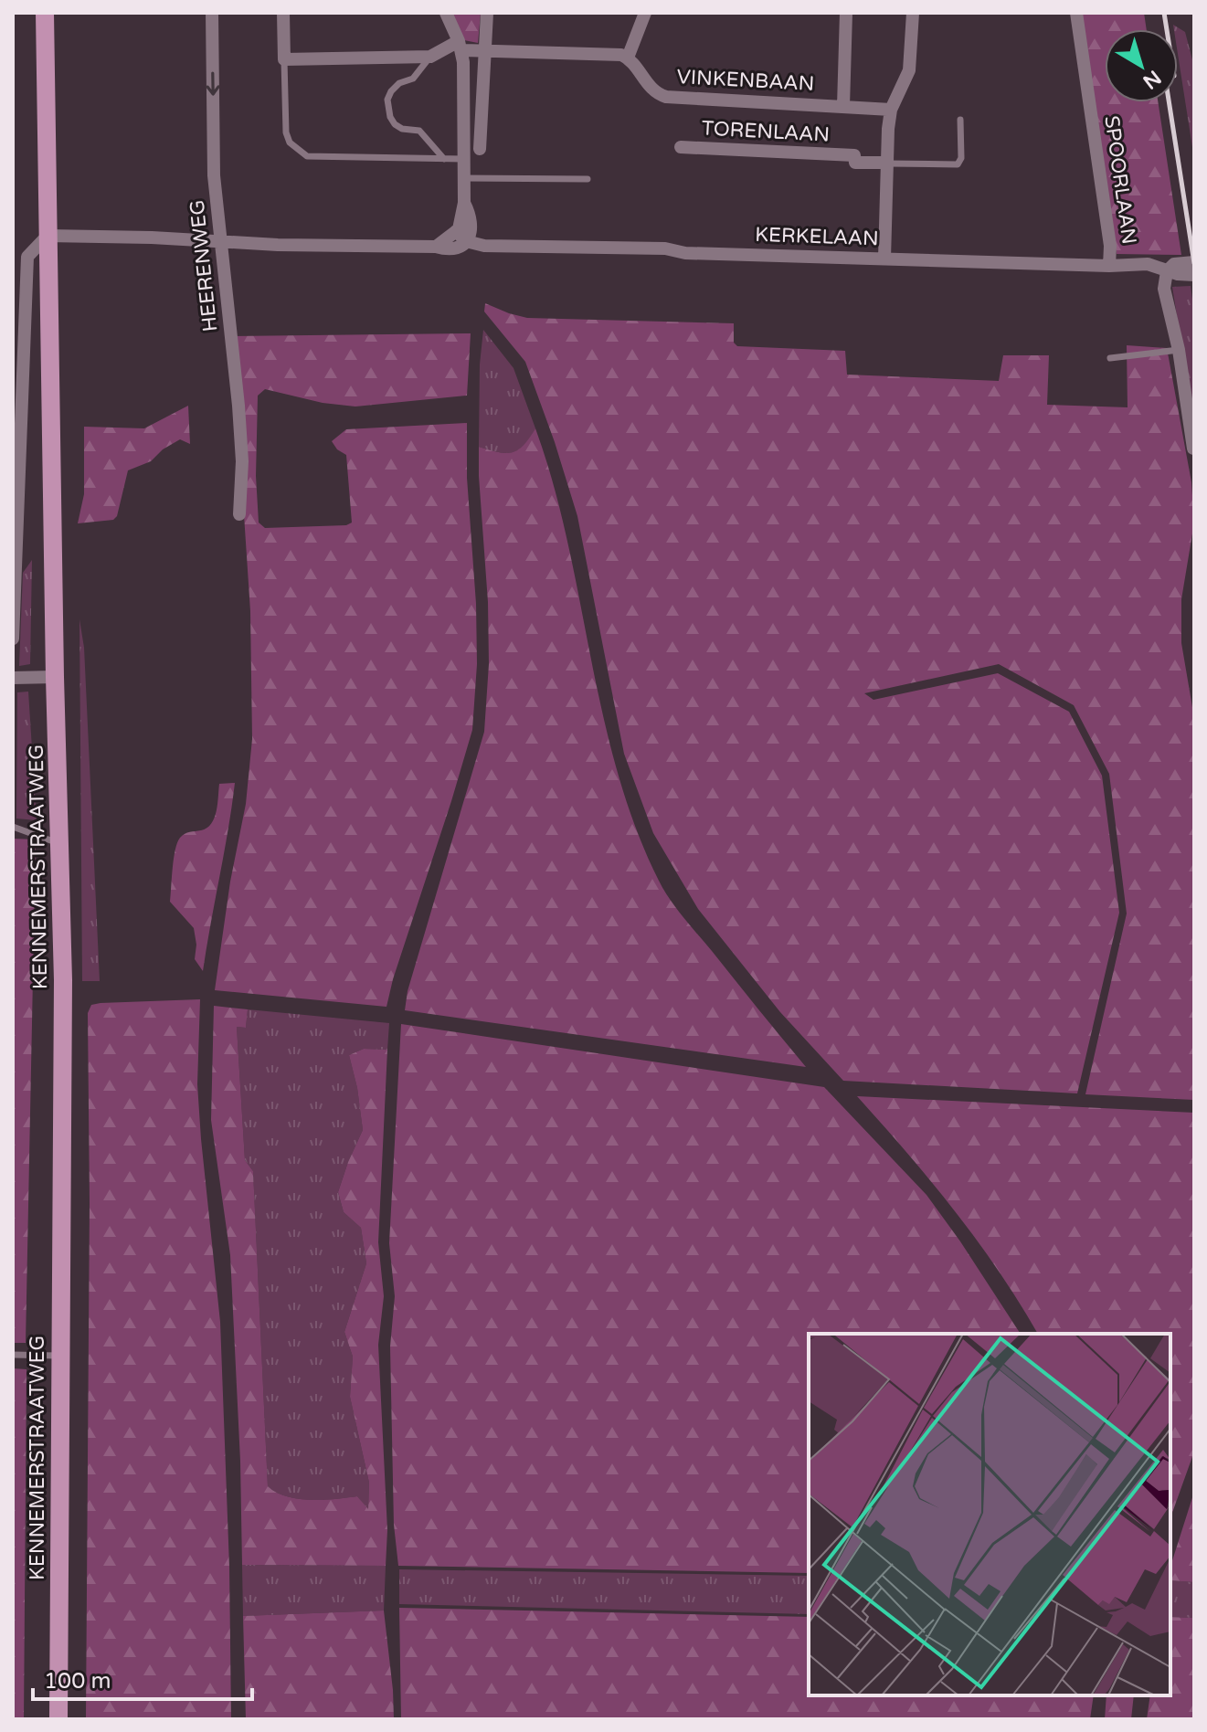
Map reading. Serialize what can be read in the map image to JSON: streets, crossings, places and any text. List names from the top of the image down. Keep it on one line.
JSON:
{"streets":{"main road":["KENNEMERSTRAATWEG"],"street":["VINKENBAAN","TORENLAAN","SPOORLAAN","KERKELAAN","HEERENWEG"]},"crossings":[["SPOORLAAN","KERKELAAN"],["KERKELAAN","HEERENWEG"],["KERKELAAN","KENNEMERSTRAATWEG"]],"one_way":["HEERENWEG"],"scale_bar":"100 m","north":"bottom right"}
